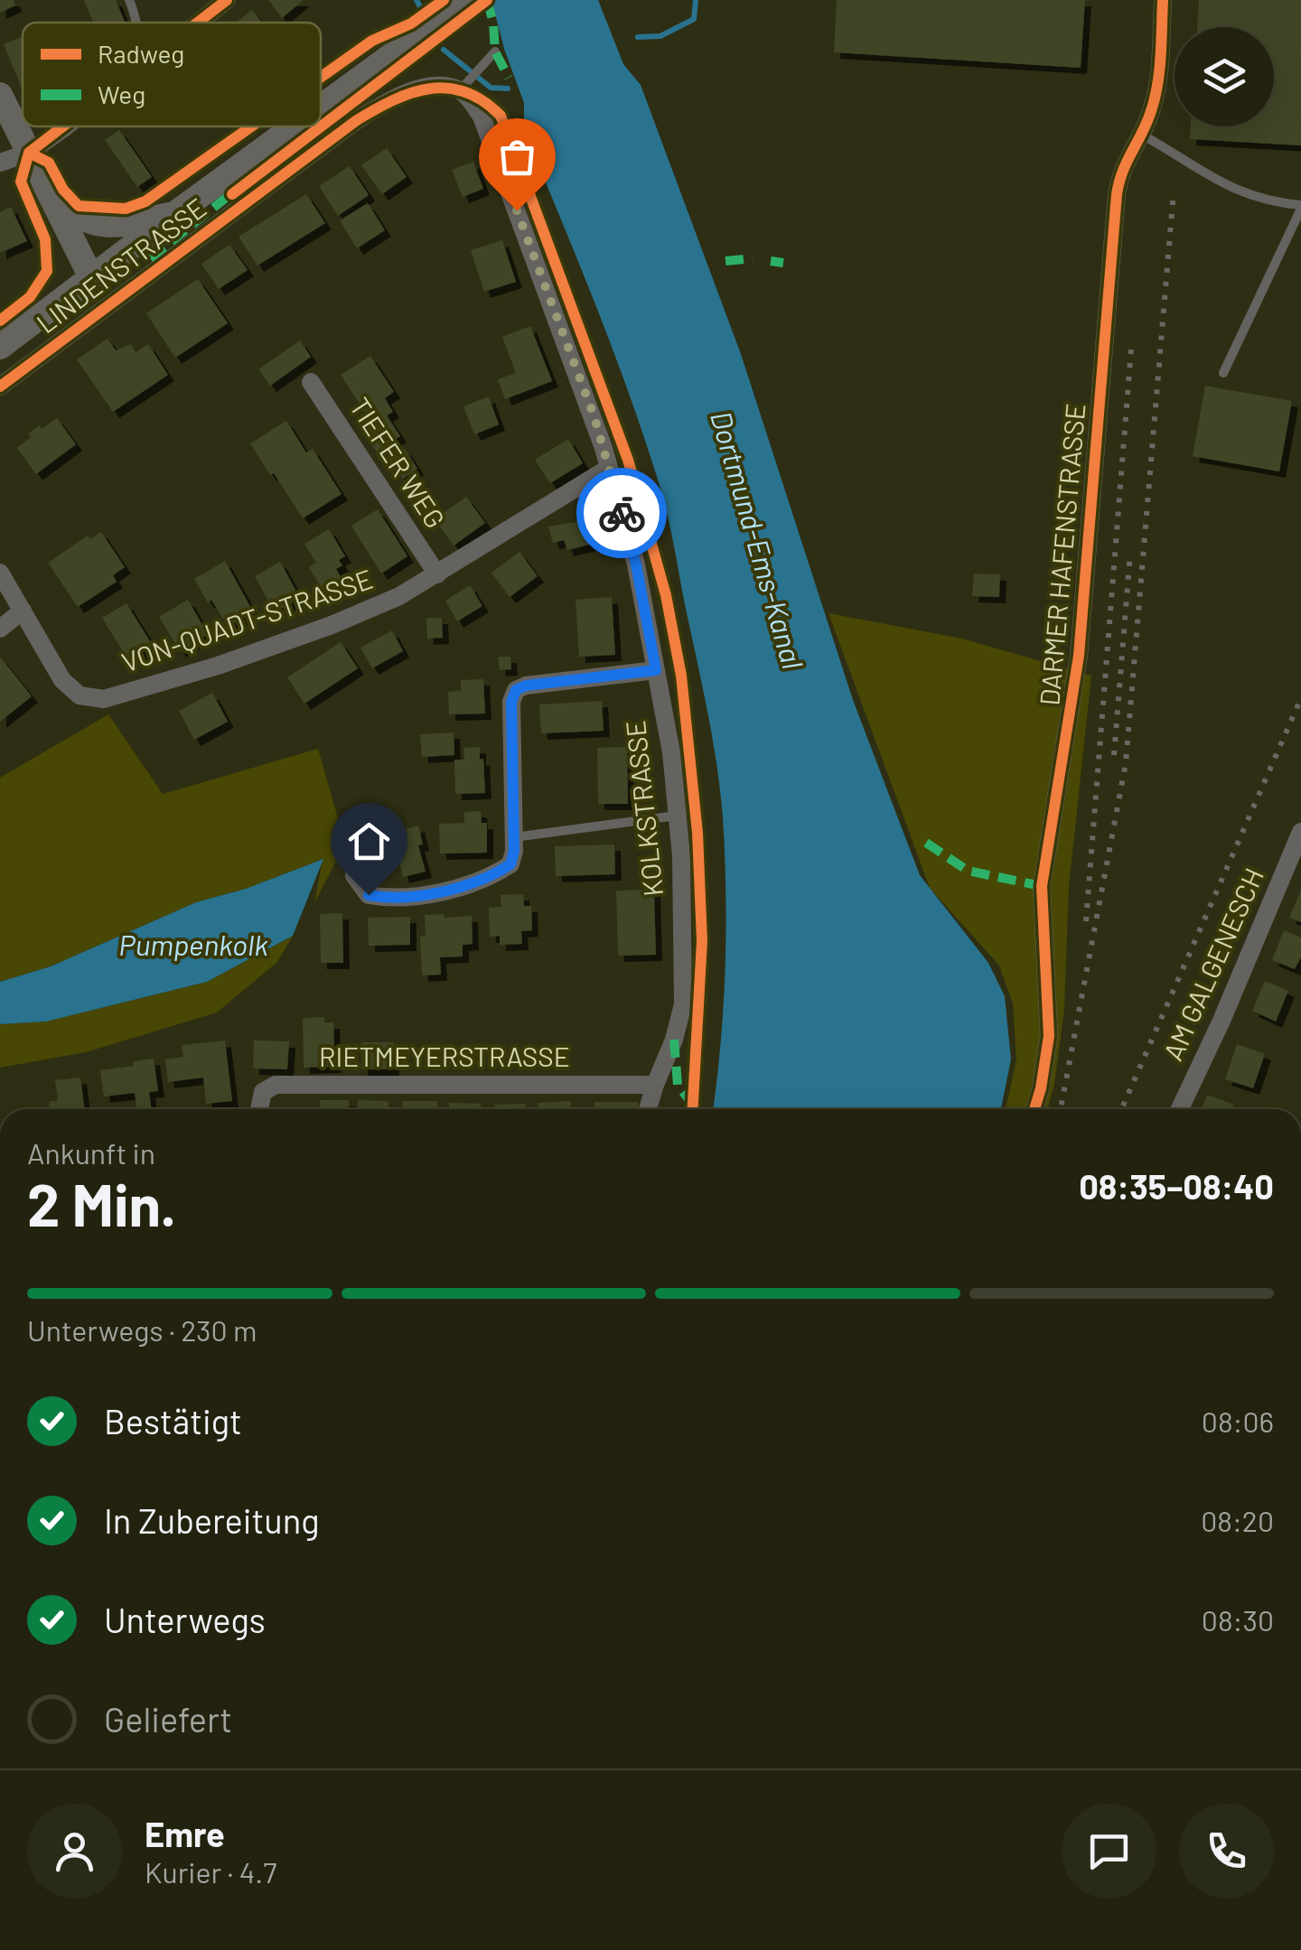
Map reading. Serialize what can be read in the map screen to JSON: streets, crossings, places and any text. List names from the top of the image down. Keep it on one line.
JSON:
{"streets":{"main road":["LINDENSTRASSE"],"street":["TIEFER WEG","DARMER HAFENSTRASSE","VON-QUADT-STRASSE","KOLKSTRASSE","AM GALGENESCH","RIETMEYERSTRASSE"]},"crossings":[["LINDENSTRASSE","KOLKSTRASSE"],["TIEFER WEG","VON-QUADT-STRASSE"],["VON-QUADT-STRASSE","KOLKSTRASSE"],["KOLKSTRASSE","RIETMEYERSTRASSE"]],"water":["Dortmund-Ems-Kanal","Pumpenkolk"],"legend":["Radweg","Weg"],"page":{"heading":["2 Min.","Ankunft in","08:35–08:40"],"panel":["Emre","Kurier · 4.7"],"bar":"Unterwegs · 230 m","list":[["Bestätigt","08:06"],["In Zubereitung","08:20"],["Unterwegs","08:30"],"Geliefert"]}}
